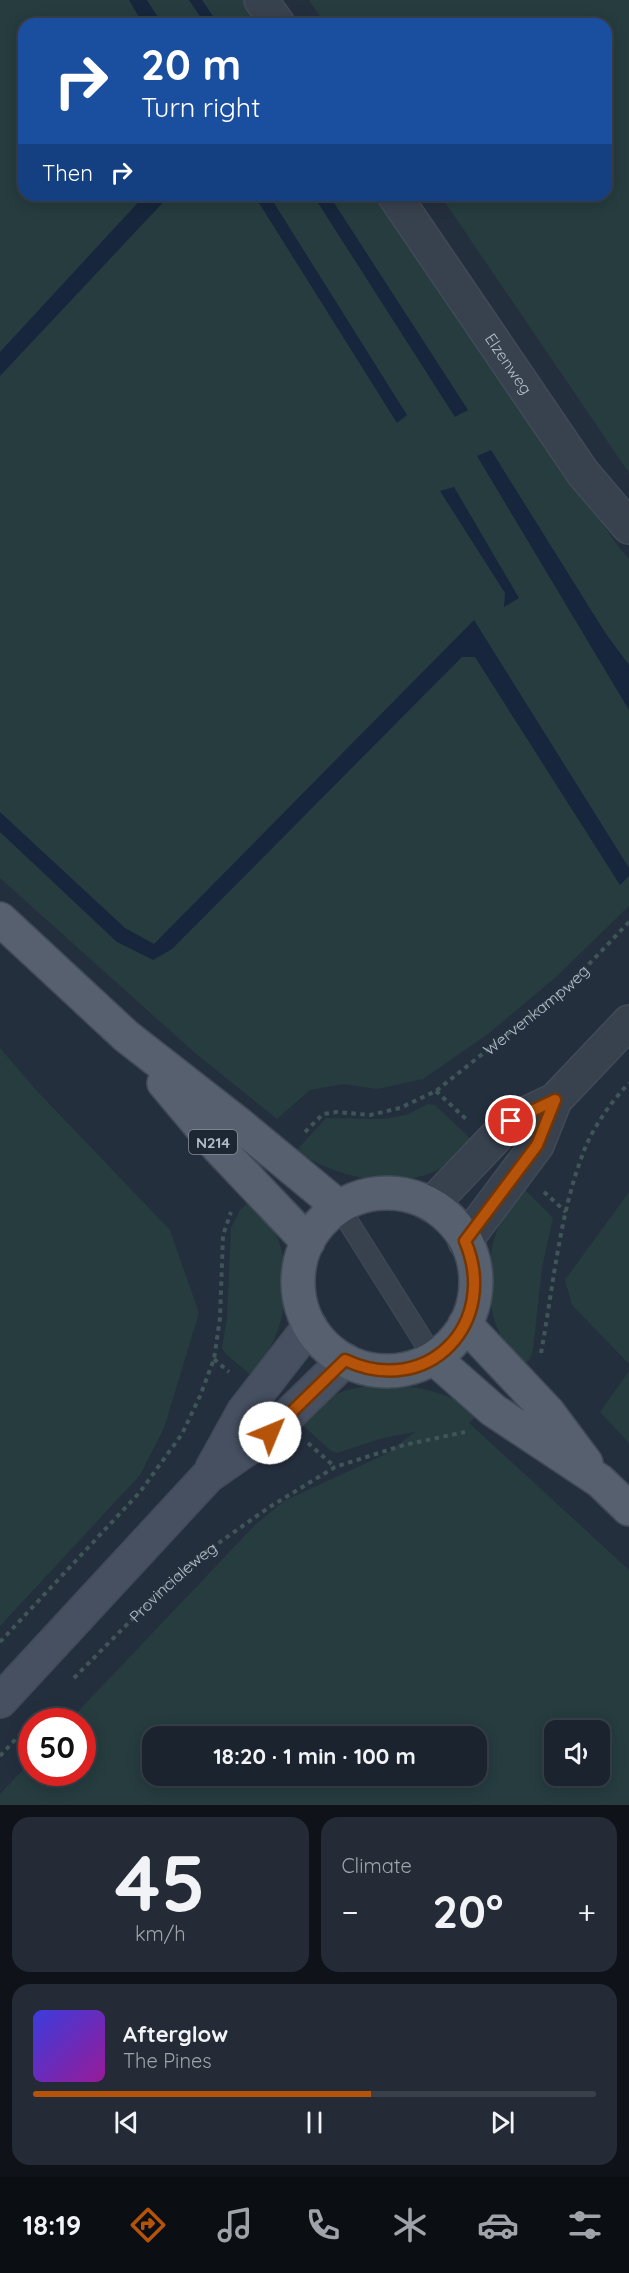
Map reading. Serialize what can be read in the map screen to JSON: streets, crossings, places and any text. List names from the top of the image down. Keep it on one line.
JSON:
{"streets":{"main road":["N214"],"street":["Elzenweg"],"path":["Wervenkampweg","Provincialeweg"]},"crossings":[["Wervenkampweg","N214"]],"page":{"turn":["20 m","Turn right"],"then":"Then","limit":"50","trip":"18:20 · 1 min · 100 m","tile":[["45","km/h"],"Climate"],"heat":["−","20°","+"],"song":["Afterglow","The Pines"],"tabs":"18:19"}}
